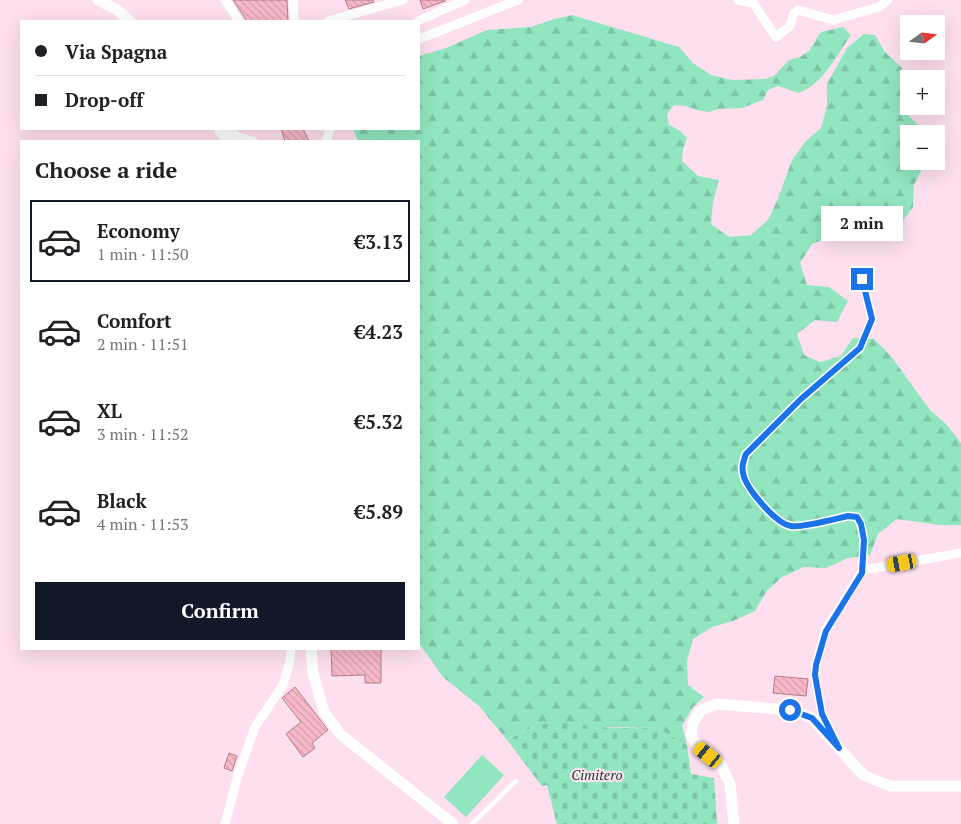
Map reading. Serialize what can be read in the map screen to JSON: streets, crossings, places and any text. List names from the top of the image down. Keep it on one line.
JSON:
{"parks":["Cimitero"],"north":"right","page":{"map_buttons":["+","−"],"banner":["Via Spagna","Drop-off"],"heading":"Choose a ride","list":[{"name":"Economy","note":"1 min · 11:50","value":"€3.13"},{"name":"Comfort","note":"2 min · 11:51","value":"€4.23"},{"name":"XL","note":"3 min · 11:52","value":"€5.32"},{"name":"Black","note":"4 min · 11:53","value":"€5.89"}],"bubble":"2 min","buttons":"Confirm"}}
